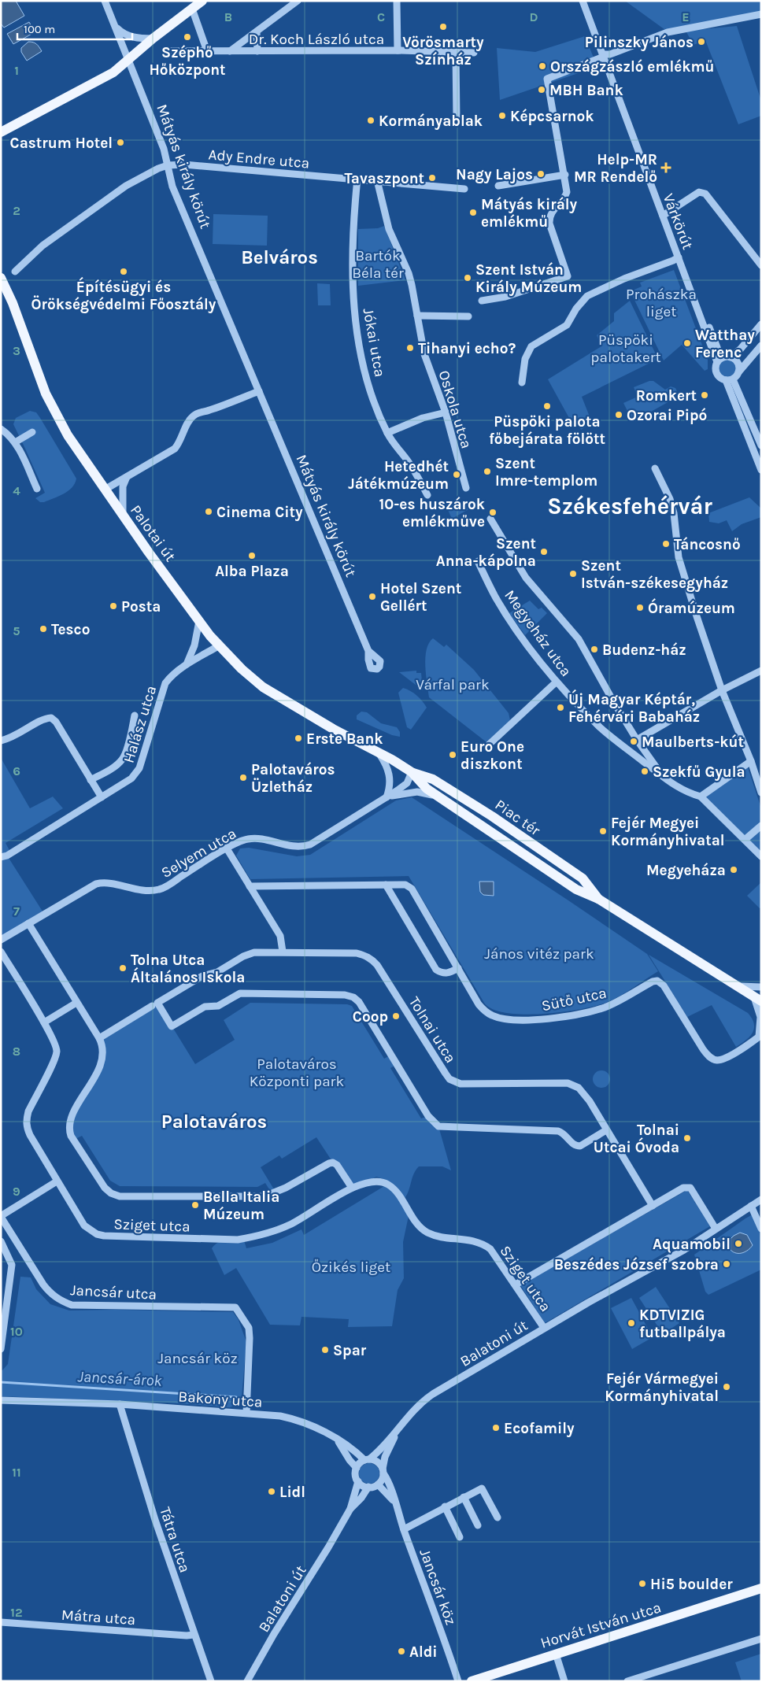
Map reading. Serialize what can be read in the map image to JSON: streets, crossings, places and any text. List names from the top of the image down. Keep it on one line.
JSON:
{"streets":{"main road":["Palotai út","Piac tér","Horvát István utca"],"street":["Dr. Koch László utca","Ady Endre utca","Mátyás király körút","Várkörút","Jókai utca","Oskola utca","Megyeház utca","Halász utca","Selyem utca","Sütő utca","Tolnai utca","Sziget utca","Jancsár utca","Balatoni út","Bakony utca","Tátra utca","Jancsár köz","Mátra utca"]},"crossings":[["Ady Endre utca","Mátyás király körút"],["Ady Endre utca","Jókai utca"],["Ady Endre utca","Oskola utca"],["Palotai út","Halász utca"],["Palotai út","Piac tér"],["Piac tér","Selyem utca"],["Sziget utca","Balatoni út"],["Jancsár utca","Bakony utca"],["Balatoni út","Bakony utca"],["Balatoni út","Jancsár köz"],["Bakony utca","Tátra utca"],["Bakony utca","Jancsár köz"],["Tátra utca","Mátra utca"]],"districts":["Belváros","Székesfehérvár","Palotaváros"],"water":["Jancsár-árok"],"parks":["Bartók Béla tér","Prohászka liget","Püspöki palotakert","Várfal park","János vitéz park","Palotaváros Központi park","Őzikés liget","Jancsár köz"],"places":{"other":["Vörösmarty Színház","Széphő Hőközpont","Pilinszky János","Országzászló emlékmű","MBH Bank","Képcsarnok","Kormányablak","Castrum Hotel","Nagy Lajos","Tavaszpont","Mátyás király emlékmű","Építésügyi és Örökségvédelmi Főosztály","Szent István Király Múzeum","Watthay Ferenc","Tihanyi echo?","Romkert","Püspöki palota főbejárata fölött","Ozorai Pipó","Szent Imre-templom","Hetedhét Játékmúzeum","Cinema City","10-es huszárok emlékműve","Táncosnő","Szent Anna-kápolna","Alba Plaza","Szent István-székesegyház","Hotel Szent Gellért","Posta","Óramúzeum","Tesco","Budenz-ház","Új Magyar Képtár, Fehérvári Babaház","Erste Bank","Maulberts-kút","Euro One diszkont","Szekfű Gyula","Palotaváros Üzletház","Fejér Megyei Kormányhivatal","Megyeháza","Tolna Utca Általános Iskola","Coop","Tolnai Utcai Óvoda","Bella Italia Múzeum","Aquamobil","Beszédes József szobra","KDTVIZIG futballpálya","Spar","Fejér Vármegyei Kormányhivatal","Ecofamily","Lidl","Hi5 boulder","Aldi"],"health":["Help-MR MR Rendelő"]},"scale_bar":"100 m","grid":{"columns":["B","C","D","E"],"rows":["1","2","3","4","5","6","7","8","9","10","11","12"]}}
